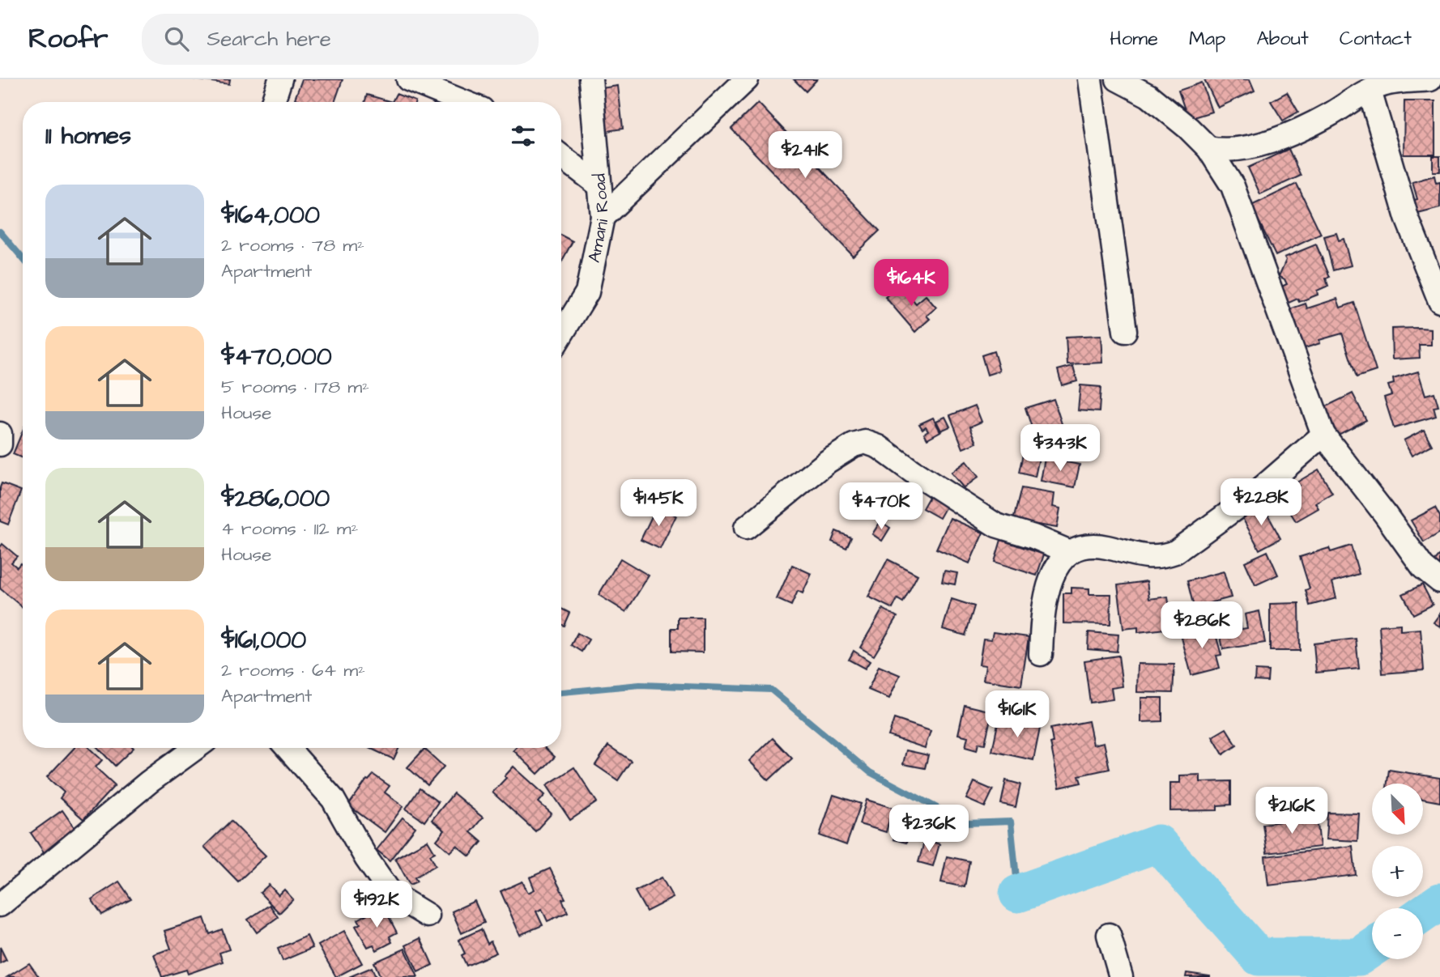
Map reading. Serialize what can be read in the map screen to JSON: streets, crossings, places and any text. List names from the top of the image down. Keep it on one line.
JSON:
{"streets":{"street":["Amani Road"]},"north":"bottom right","page":{"header":"Roofr","search":"Search here","nav":["Home","Map","About","Contact"],"heading":"11 homes","price":["$241K","$164K","$343K","$228K","$145K","$470K","$286K","$161K","$216K","$236K","$192K"],"list":[{"name":"$164,000","note":"2 rooms · 78 m² · Apartment"},{"name":"$470,000","note":"5 rooms · 178 m² · House"},{"name":"$286,000","note":"4 rooms · 112 m² · House"},{"name":"$161,000","note":"2 rooms · 64 m² · Apartment"}],"map_buttons":["+","−"]}}
